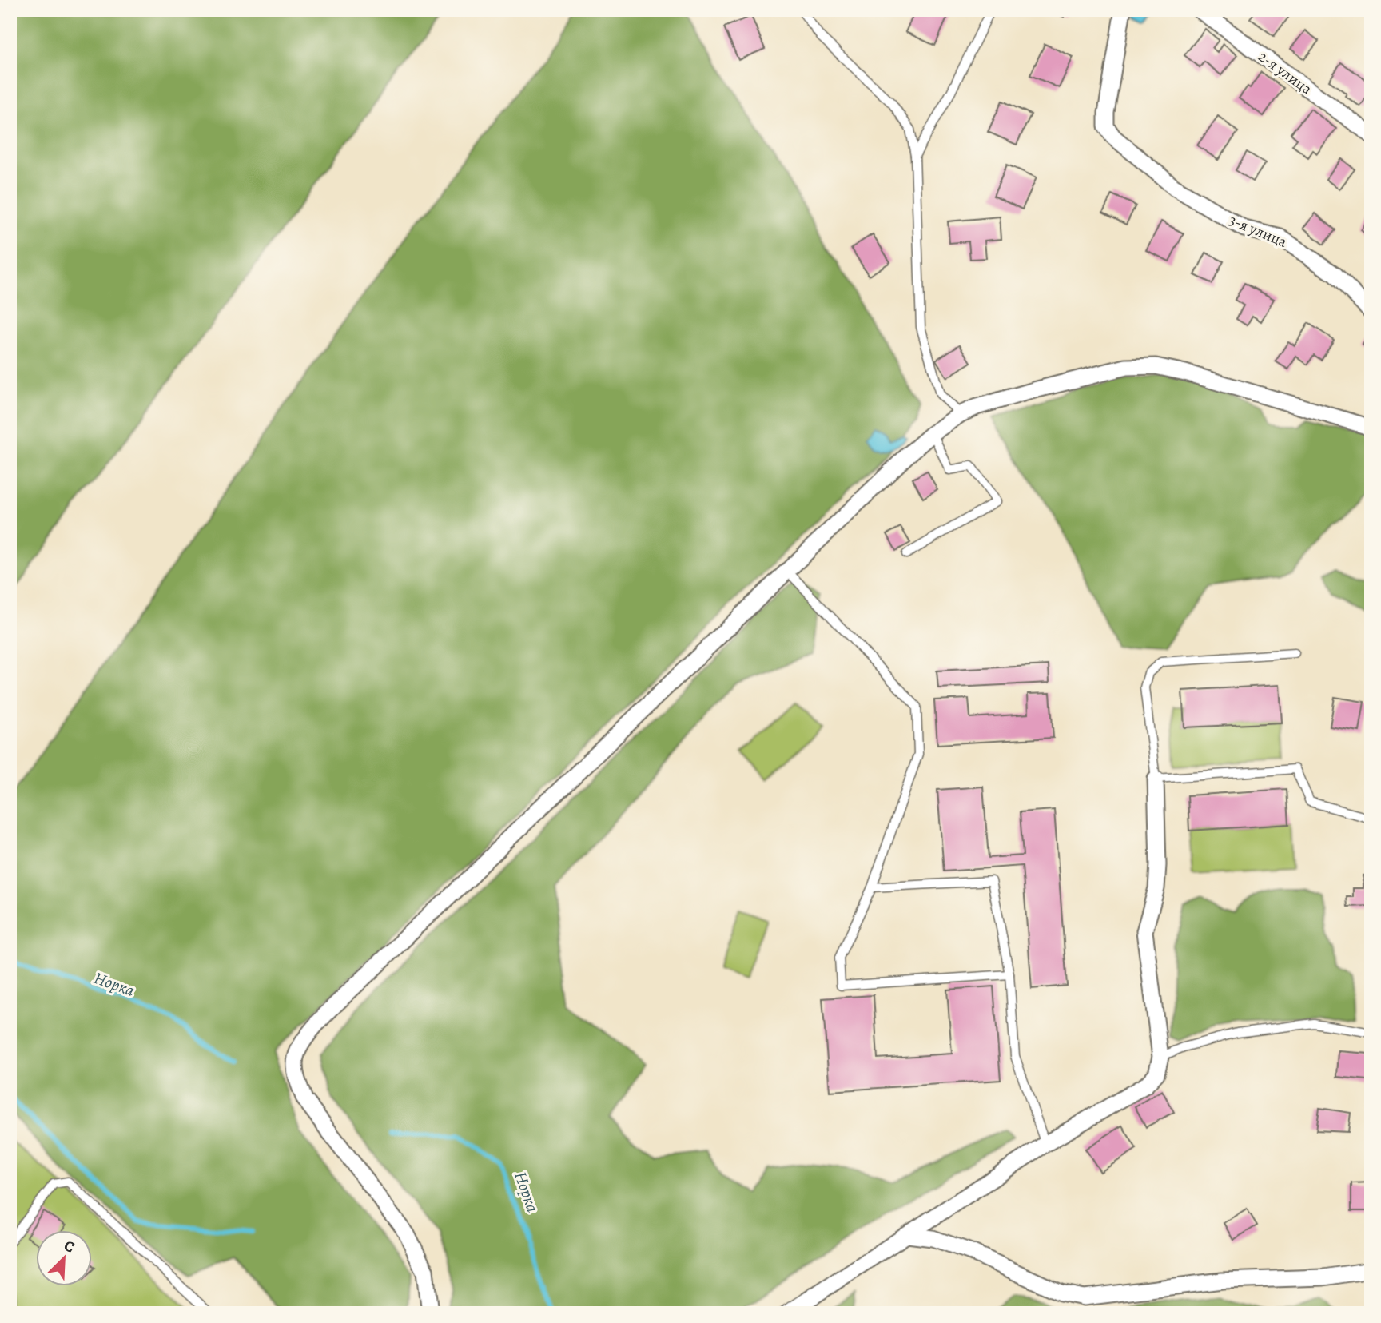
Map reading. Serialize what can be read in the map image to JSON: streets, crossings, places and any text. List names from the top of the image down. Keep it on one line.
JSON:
{"streets":{"street":["2-я улица","3-я улица"]},"water":["Норка"],"north":"top right"}
